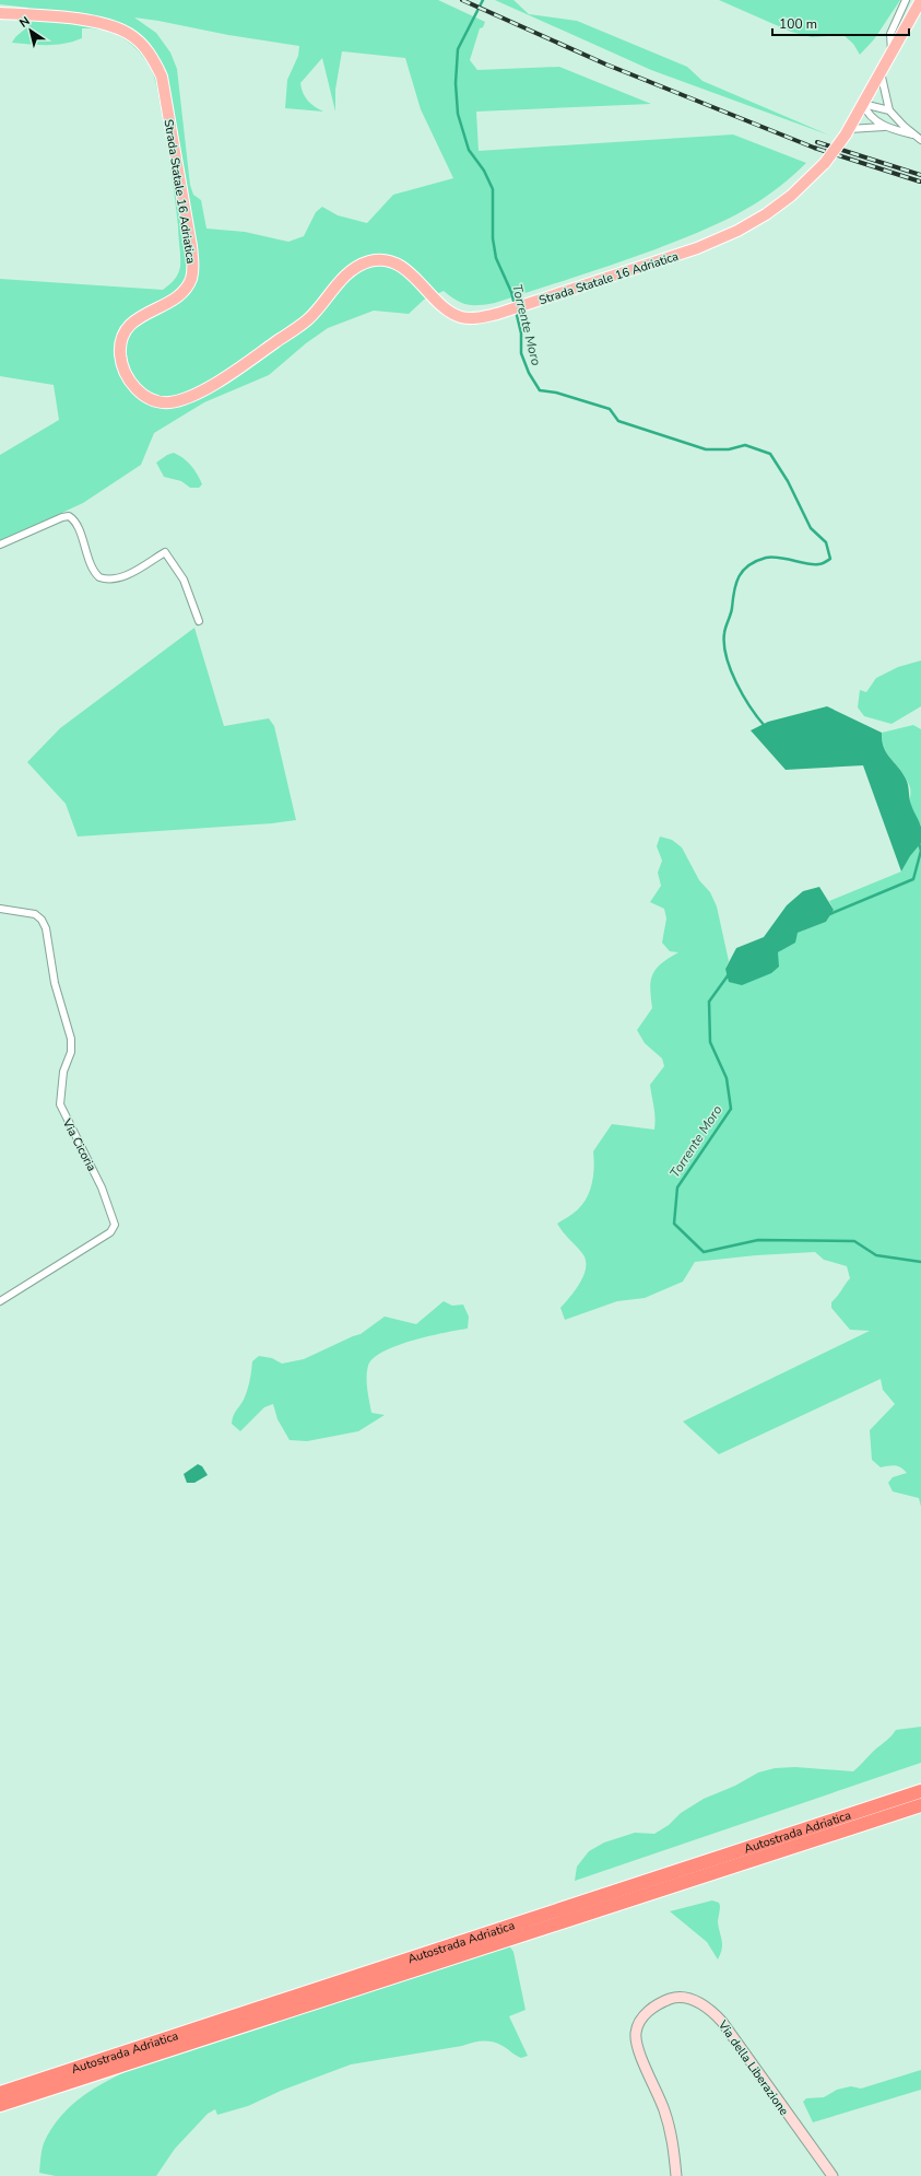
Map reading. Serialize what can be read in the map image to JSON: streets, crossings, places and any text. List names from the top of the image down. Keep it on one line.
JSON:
{"streets":{"highway":["Autostrada Adriatica"],"main road":["Strada Statale 16 Adriatica"],"street":["Via Cicoria","Via della Liberazione"]},"water":["Torrente Moro"],"scale_bar":"100 m","north":"top left"}
